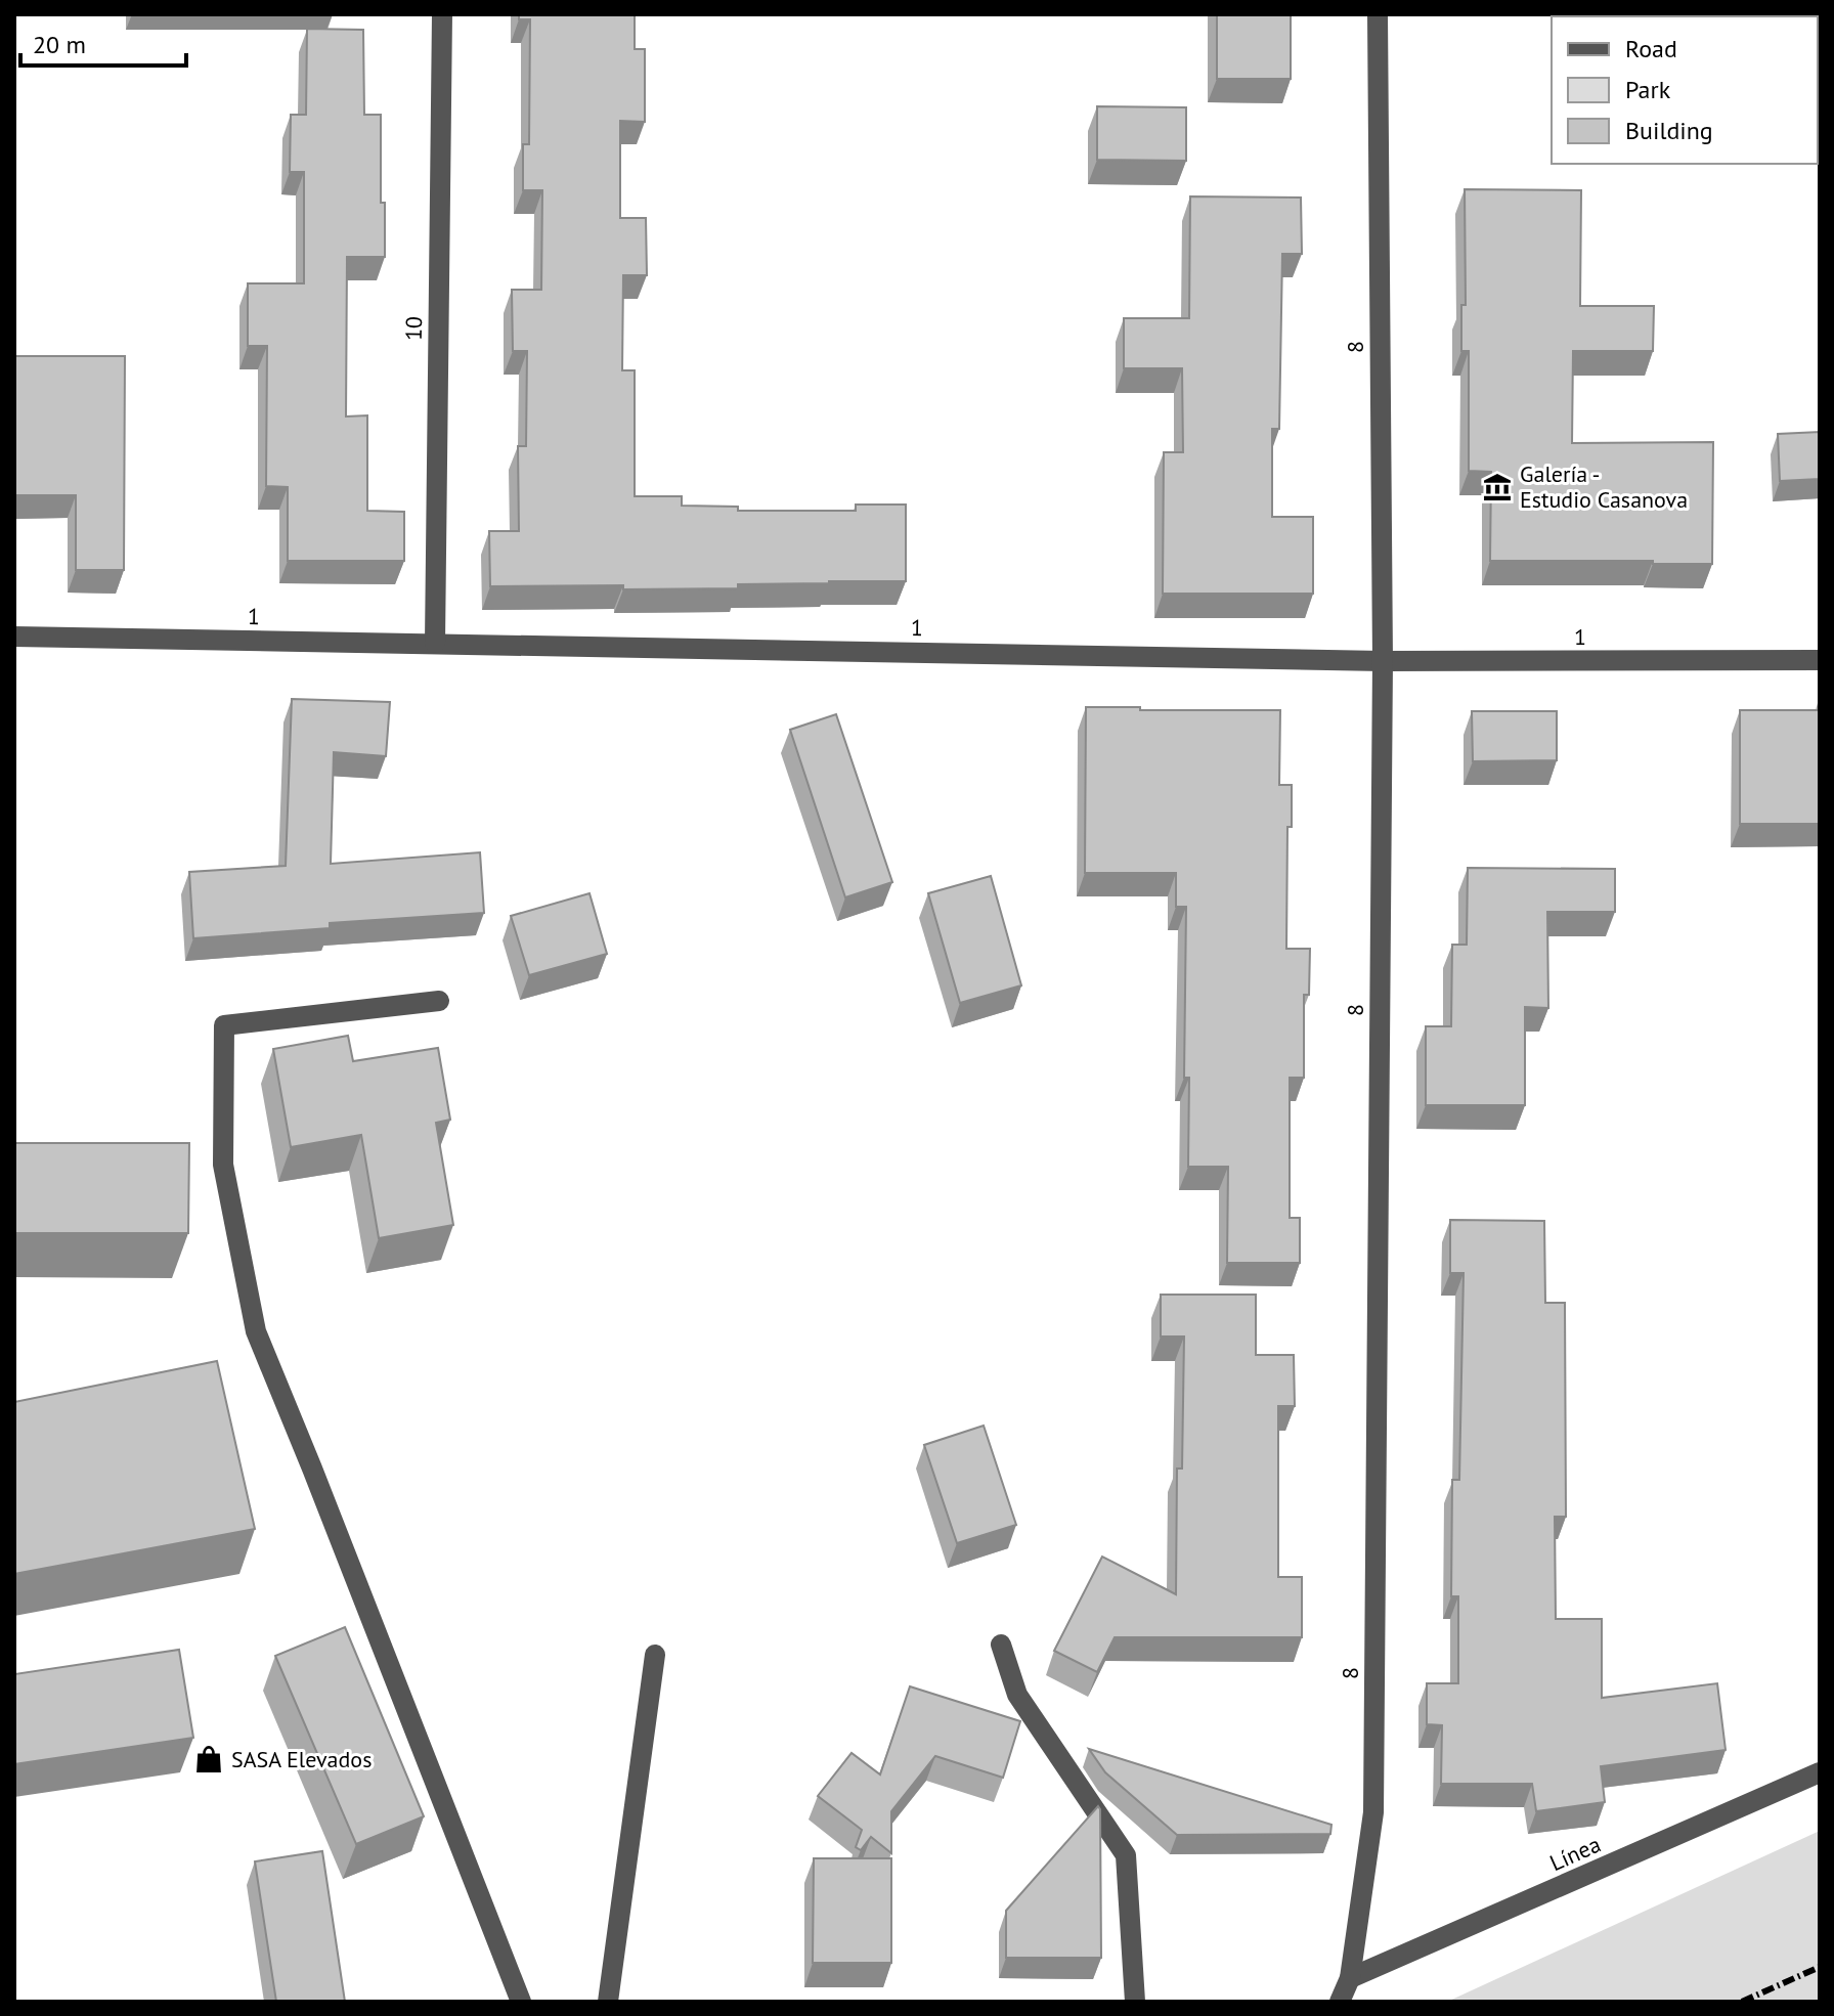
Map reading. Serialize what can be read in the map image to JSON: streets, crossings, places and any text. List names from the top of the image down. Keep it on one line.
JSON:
{"streets":{"street":["10","8","1","Línea"]},"crossings":[["10","1"],["8","1"],["8","Línea"]],"places":{"museum":["Galería - Estudio Casanova"],"shop":["SASA Elevados"]},"legend":["Road","Park","Building"],"scale_bar":"20 m"}
